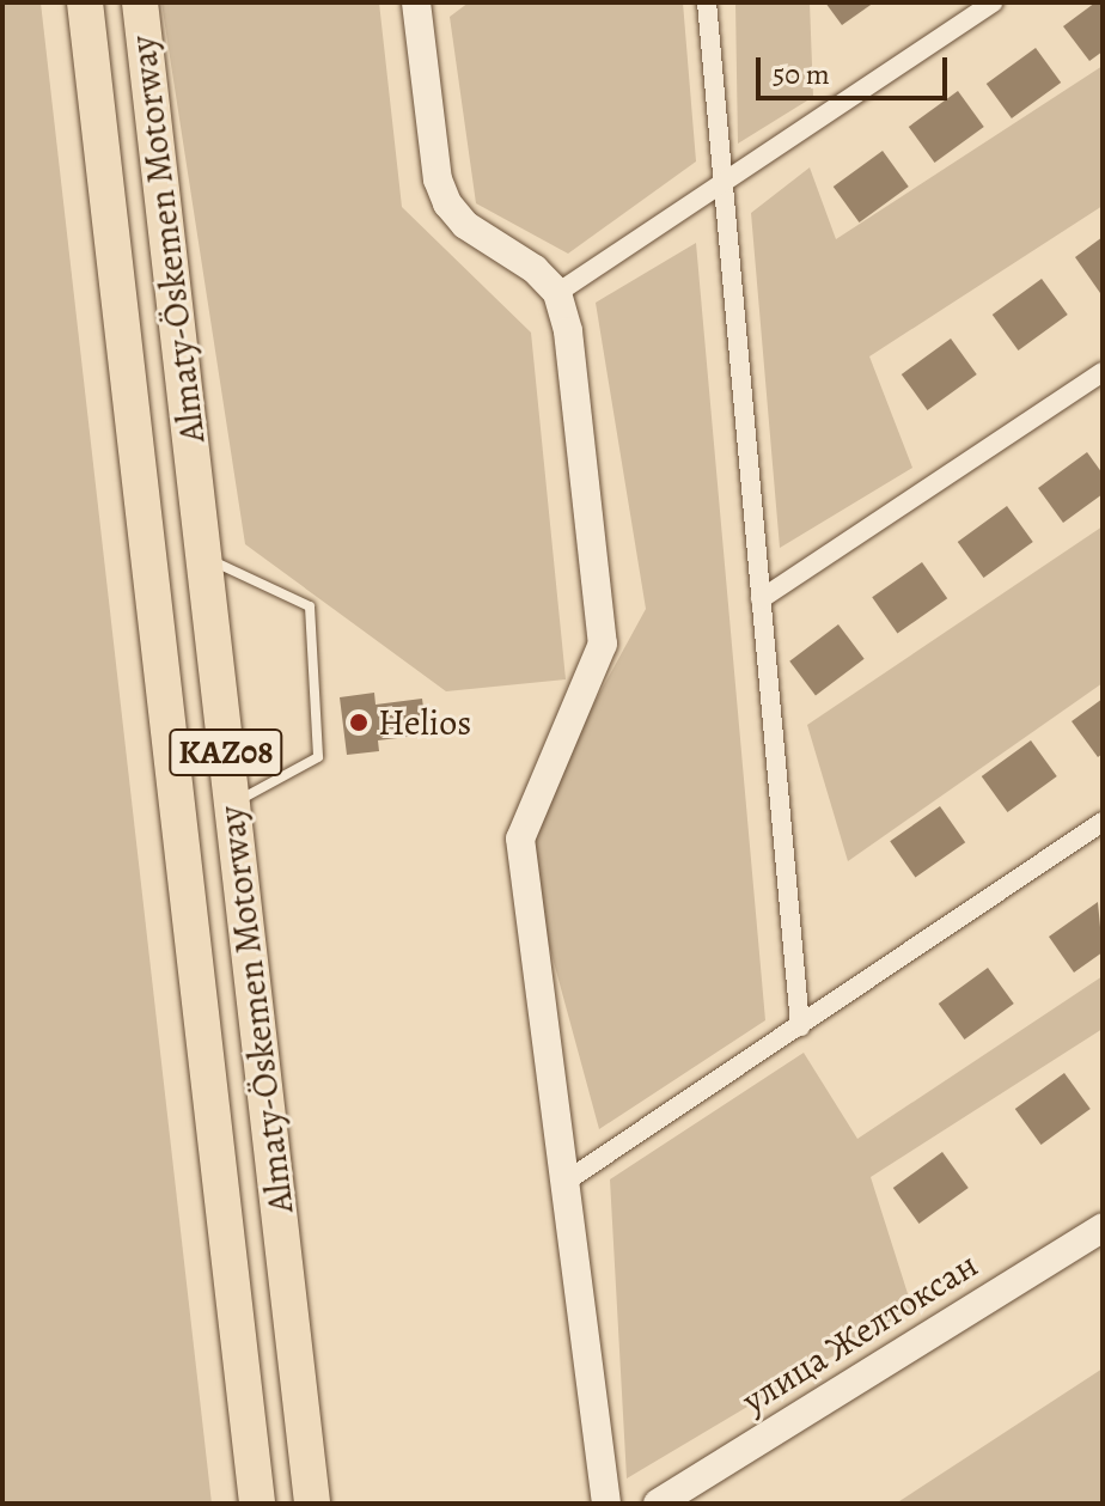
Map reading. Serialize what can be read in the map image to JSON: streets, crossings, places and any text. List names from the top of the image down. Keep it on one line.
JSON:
{"streets":{"highway":["Almaty-Öskemen Motorway","KAZ08"],"street":["улица Желтоксан"]},"places":["Helios"],"scale_bar":"50 m"}
